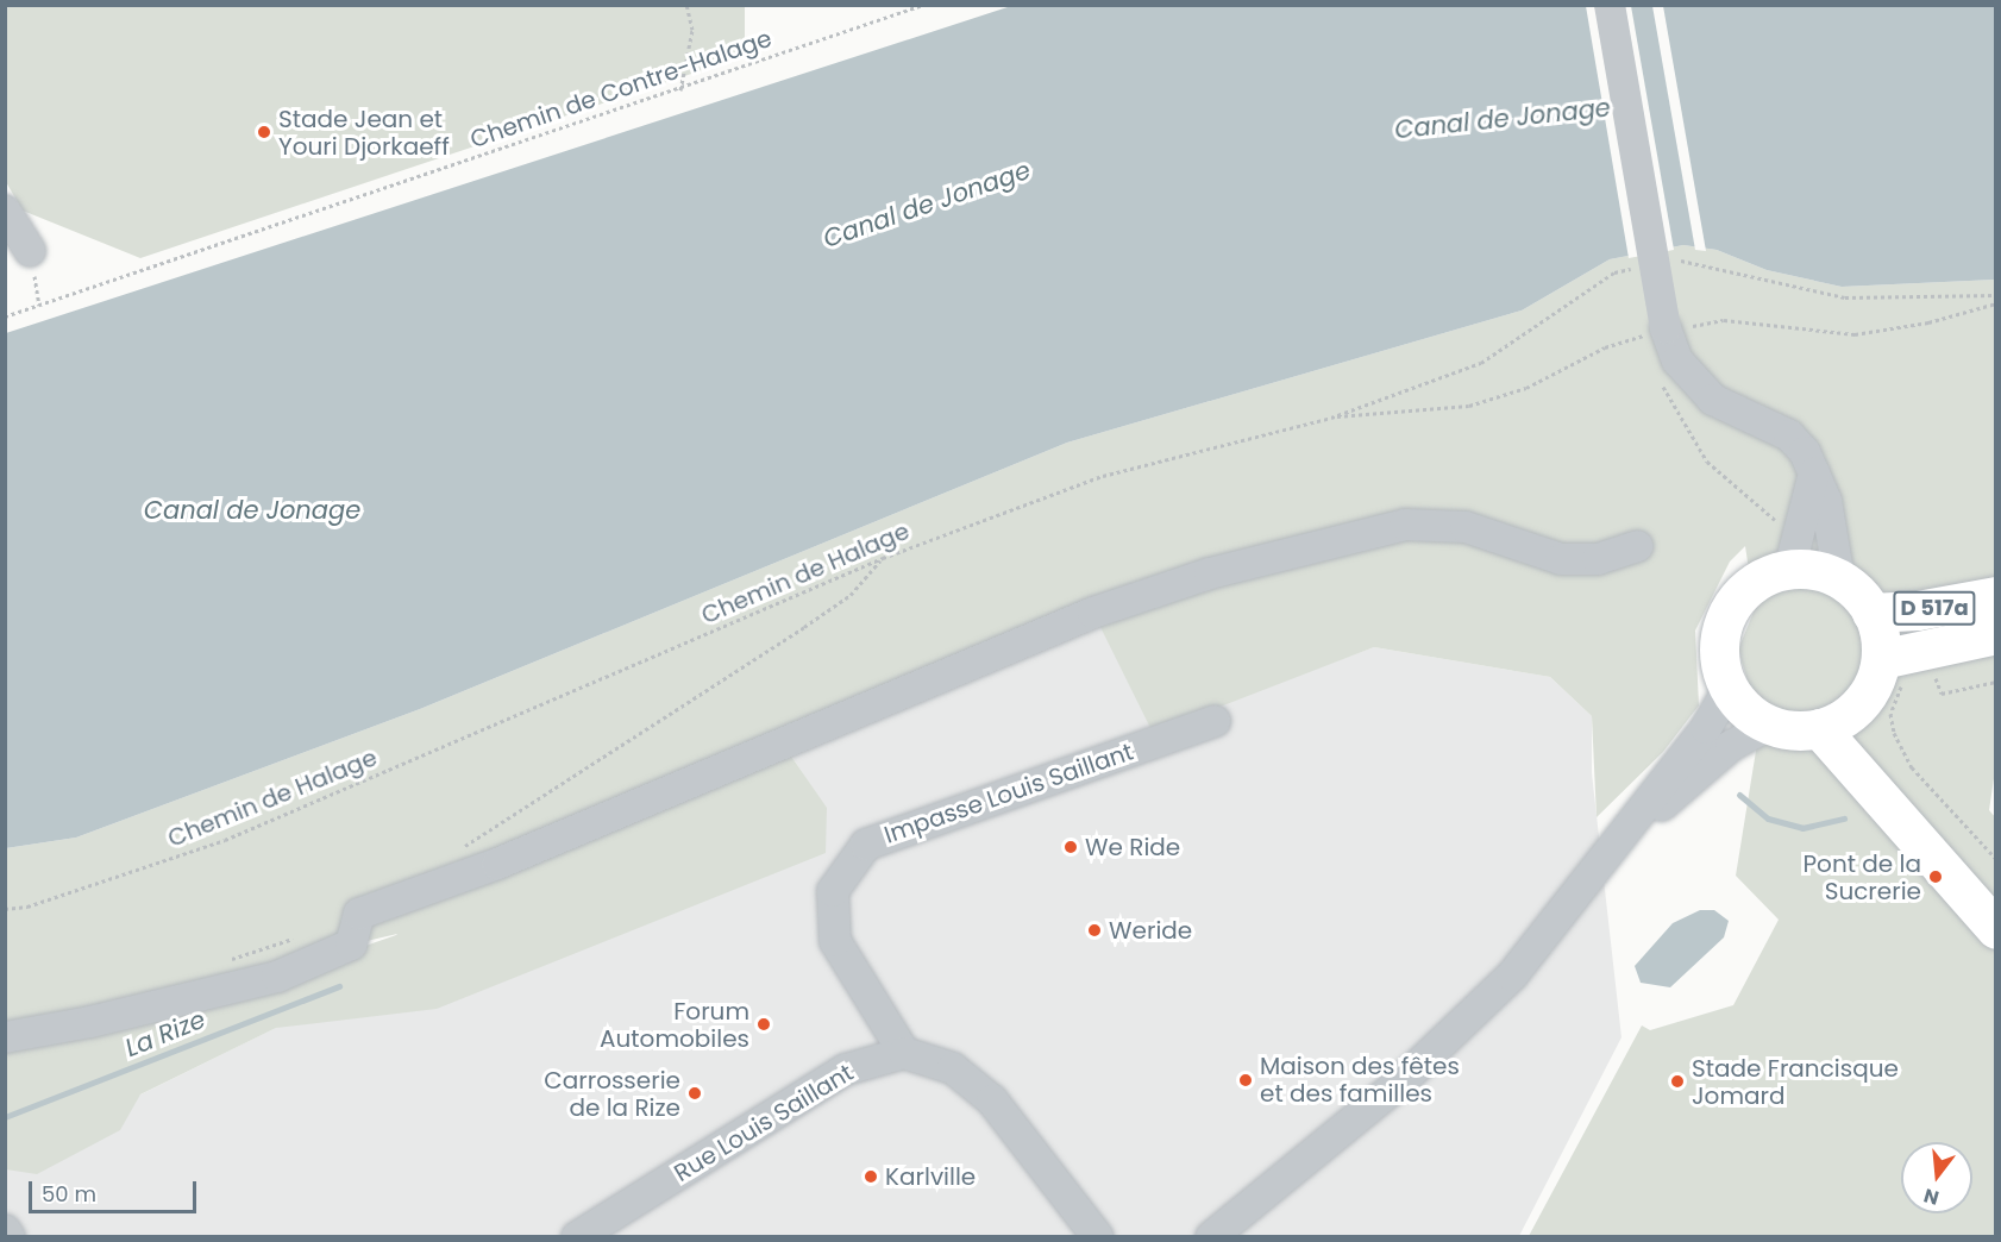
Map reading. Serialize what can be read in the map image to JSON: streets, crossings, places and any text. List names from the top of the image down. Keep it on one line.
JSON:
{"streets":{"main road":["D 517a"],"street":["Impasse Louis Saillant","Rue Louis Saillant"],"path":["Chemin de Contre-Halage","Chemin de Halage"]},"crossings":[["Impasse Louis Saillant","Rue Louis Saillant"]],"water":["Canal de Jonage","La Rize"],"places":["Stade Jean et Youri Djorkaeff","We Ride","Pont de la Sucrerie","Weride","Forum Automobiles","Maison des fêtes et des familles","Stade Francisque Jomard","Carrosserie de la Rize","Karlville"],"scale_bar":"50 m","north":"bottom"}
